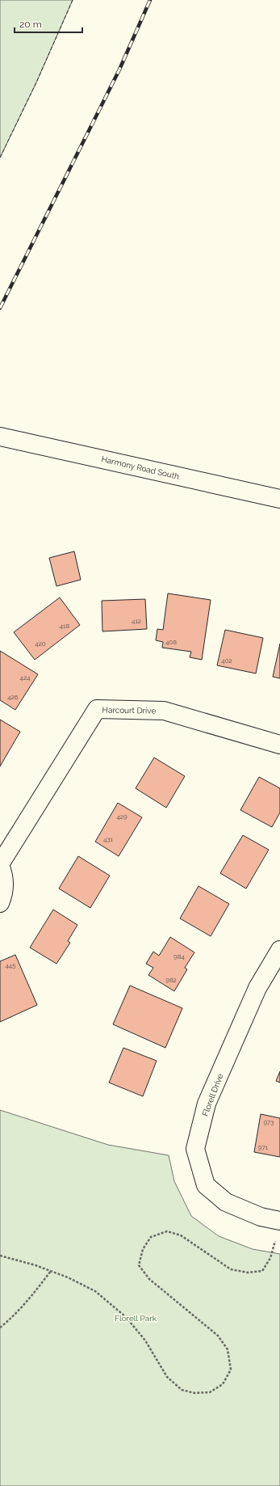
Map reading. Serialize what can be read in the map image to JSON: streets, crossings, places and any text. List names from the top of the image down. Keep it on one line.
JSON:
{"streets":{"street":["Harmony Road South","Harcourt Drive","Florell Drive"]},"parks":["Florell Park"],"house_numbers":["412","418","408","420","402","424","426","429","431","984","445","982","973","971"],"scale_bar":"20 m"}
